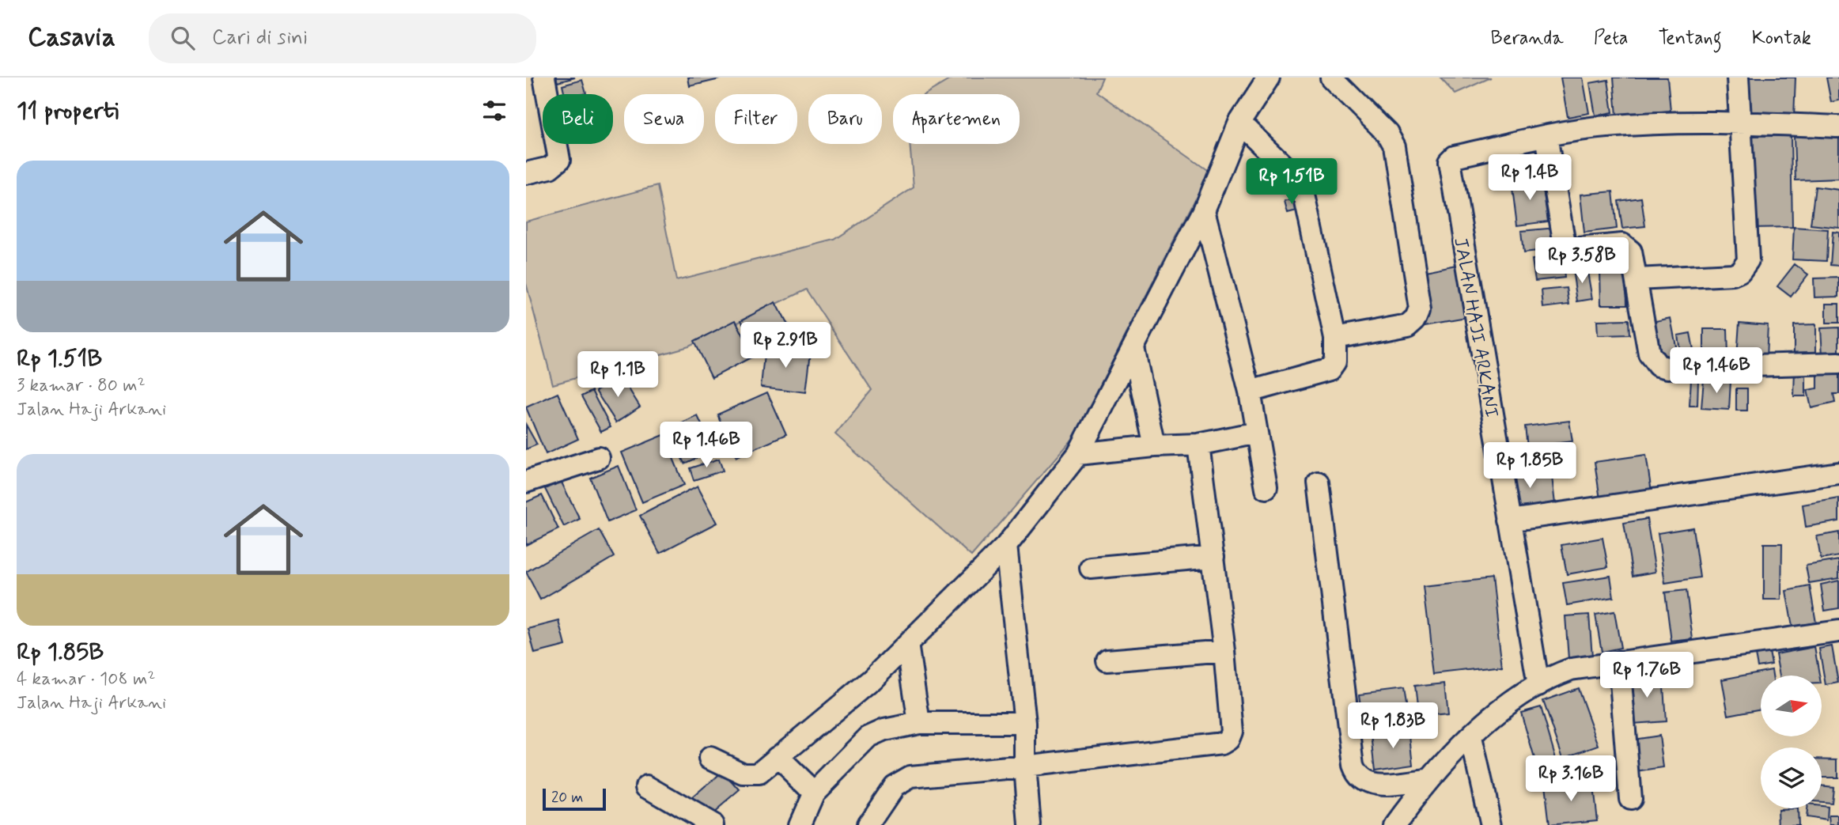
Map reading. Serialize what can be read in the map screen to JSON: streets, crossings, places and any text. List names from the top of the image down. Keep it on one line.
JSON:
{"streets":{"street":["JALAN HAJI ARKANI"]},"scale_bar":"20 m","north":"right","page":{"header":"Casavia","search":"Cari di sini","nav":["Beranda","Peta","Tentang","Kontak"],"heading":"11 properti","chip":["Beli","Sewa","Filter","Baru","Apartemen"],"list":[{"name":"Rp 1.51B","note":"3 kamar · 80 m² · Jalan Haji Arkani"},{"name":"Rp 1.85B","note":"4 kamar · 108 m² · Jalan Haji Arkani"}],"price":["Rp 1.4B","Rp 1.51B","Rp 3.58B","Rp 2.91B","Rp 1.46B","Rp 1.1B","Rp 1.46B","Rp 1.85B","Rp 1.76B","Rp 1.83B","Rp 3.16B"],"scale":"20 m"}}
